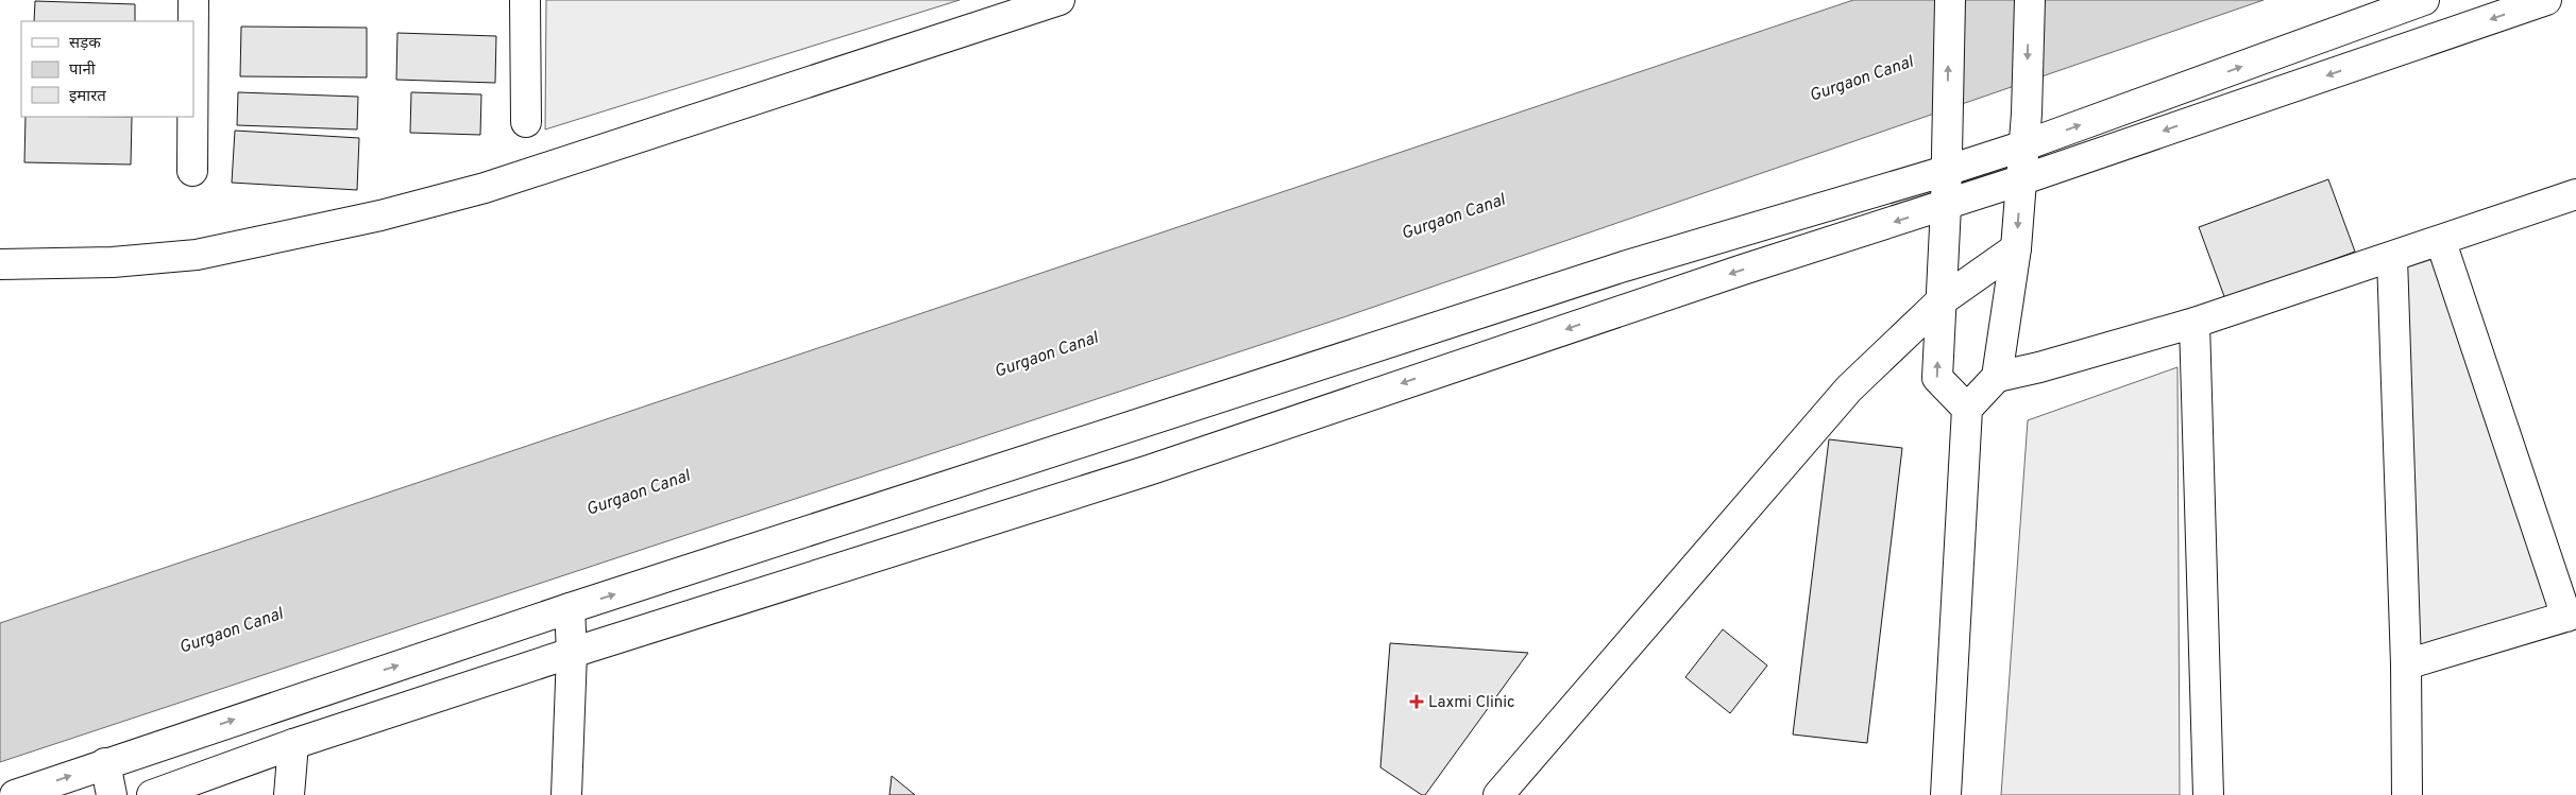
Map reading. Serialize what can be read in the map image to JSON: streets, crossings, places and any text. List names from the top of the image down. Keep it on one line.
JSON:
{"water":["Gurgaon Canal"],"places":{"health":["Laxmi Clinic"]},"legend":["सड़क","पानी","इमारत"]}
